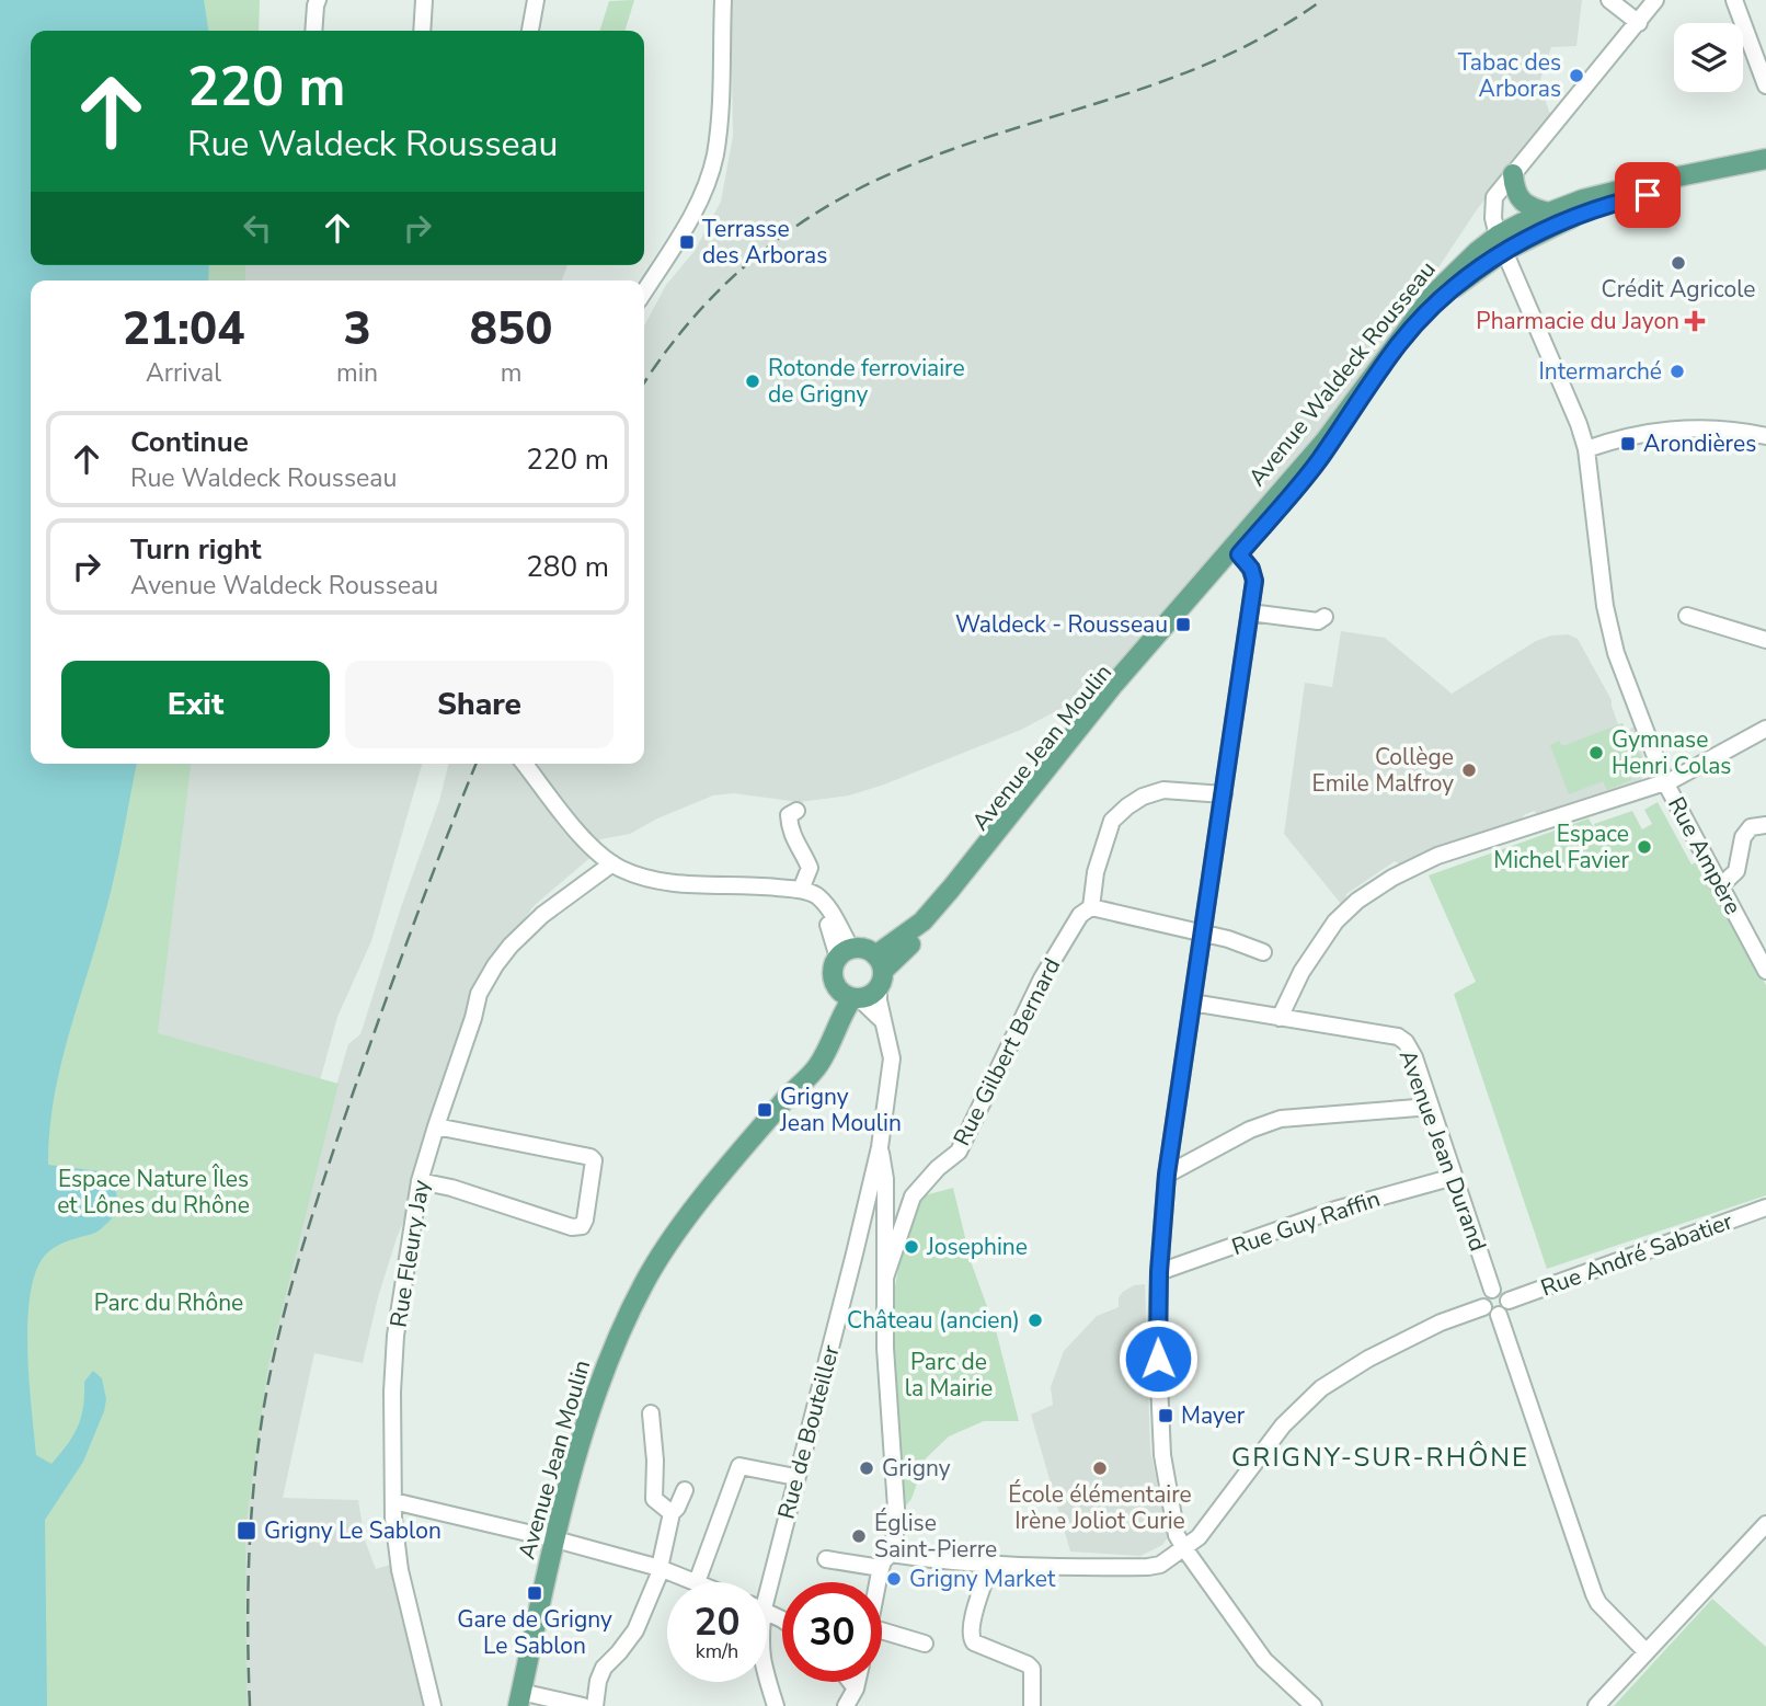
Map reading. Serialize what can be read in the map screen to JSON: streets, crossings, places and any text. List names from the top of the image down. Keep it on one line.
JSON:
{"streets":{"main road":["Avenue Waldeck Rousseau","Avenue Jean Moulin"],"street":["Rue Ampère","Rue Gilbert Bernard","Avenue Jean Durand","Rue Guy Raffin","Rue Fleury Jay","Rue André Sabatier","Rue de Bouteiller"]},"crossings":[["Avenue Waldeck Rousseau","Avenue Jean Moulin"],["Avenue Waldeck Rousseau","Rue Ampère"],["Avenue Jean Moulin","Rue de Bouteiller"],["Avenue Jean Durand","Rue Guy Raffin"],["Avenue Jean Durand","Rue André Sabatier"]],"districts":["GRIGNY-SUR-RHÔNE"],"parks":["Espace Nature Îles et Lônes du Rhône","Parc du Rhône","Parc de la Mairie"],"places":{"other":["Tabac des Arboras","Crédit Agricole","Intermarché","Rotonde ferroviaire de Grigny","Gymnase Henri Colas","Collège Emile Malfroy","Espace Michel Favier","Josephine","Château (ancien)","Grigny","École élémentaire Irène Joliot Curie","Église Saint-Pierre","Grigny Market"],"transit":["Terrasse des Arboras","Arondières","Waldeck - Rousseau","Grigny Jean Moulin","Mayer","Grigny Le Sablon","Gare de Grigny Le Sablon"],"health":["Pharmacie du Jayon"]},"page":{"turn":["220 m","Rue Waldeck Rousseau"],"eta":["21:04","Arrival","3","min","850","m"],"list":[{"name":"Continue","note":"Rue Waldeck Rousseau","value":"220 m"},{"name":"Turn right","note":"Avenue Waldeck Rousseau","value":"280 m"}],"buttons":["Exit","Share"],"speed":"20 km/h","limit":"30"}}
